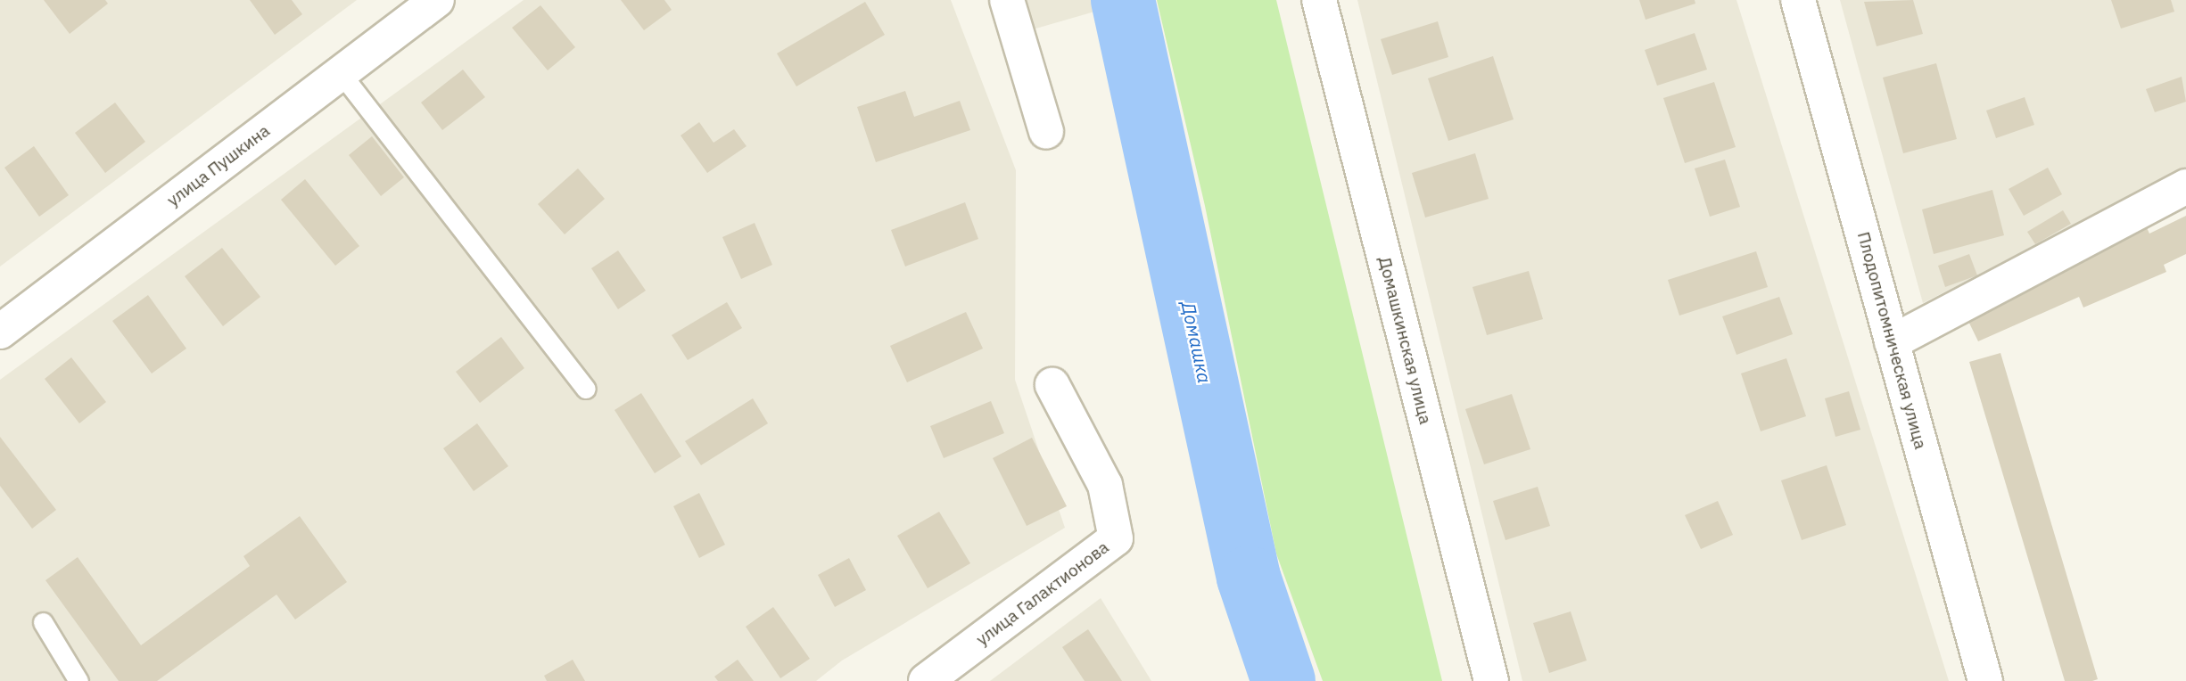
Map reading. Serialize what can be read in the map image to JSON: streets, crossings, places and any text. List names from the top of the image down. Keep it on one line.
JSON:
{"streets":{"street":["улица Пушкина","Домашкинская улица","Плодопитомническая улица","улица Галактионова"]},"water":["Домашка"]}
